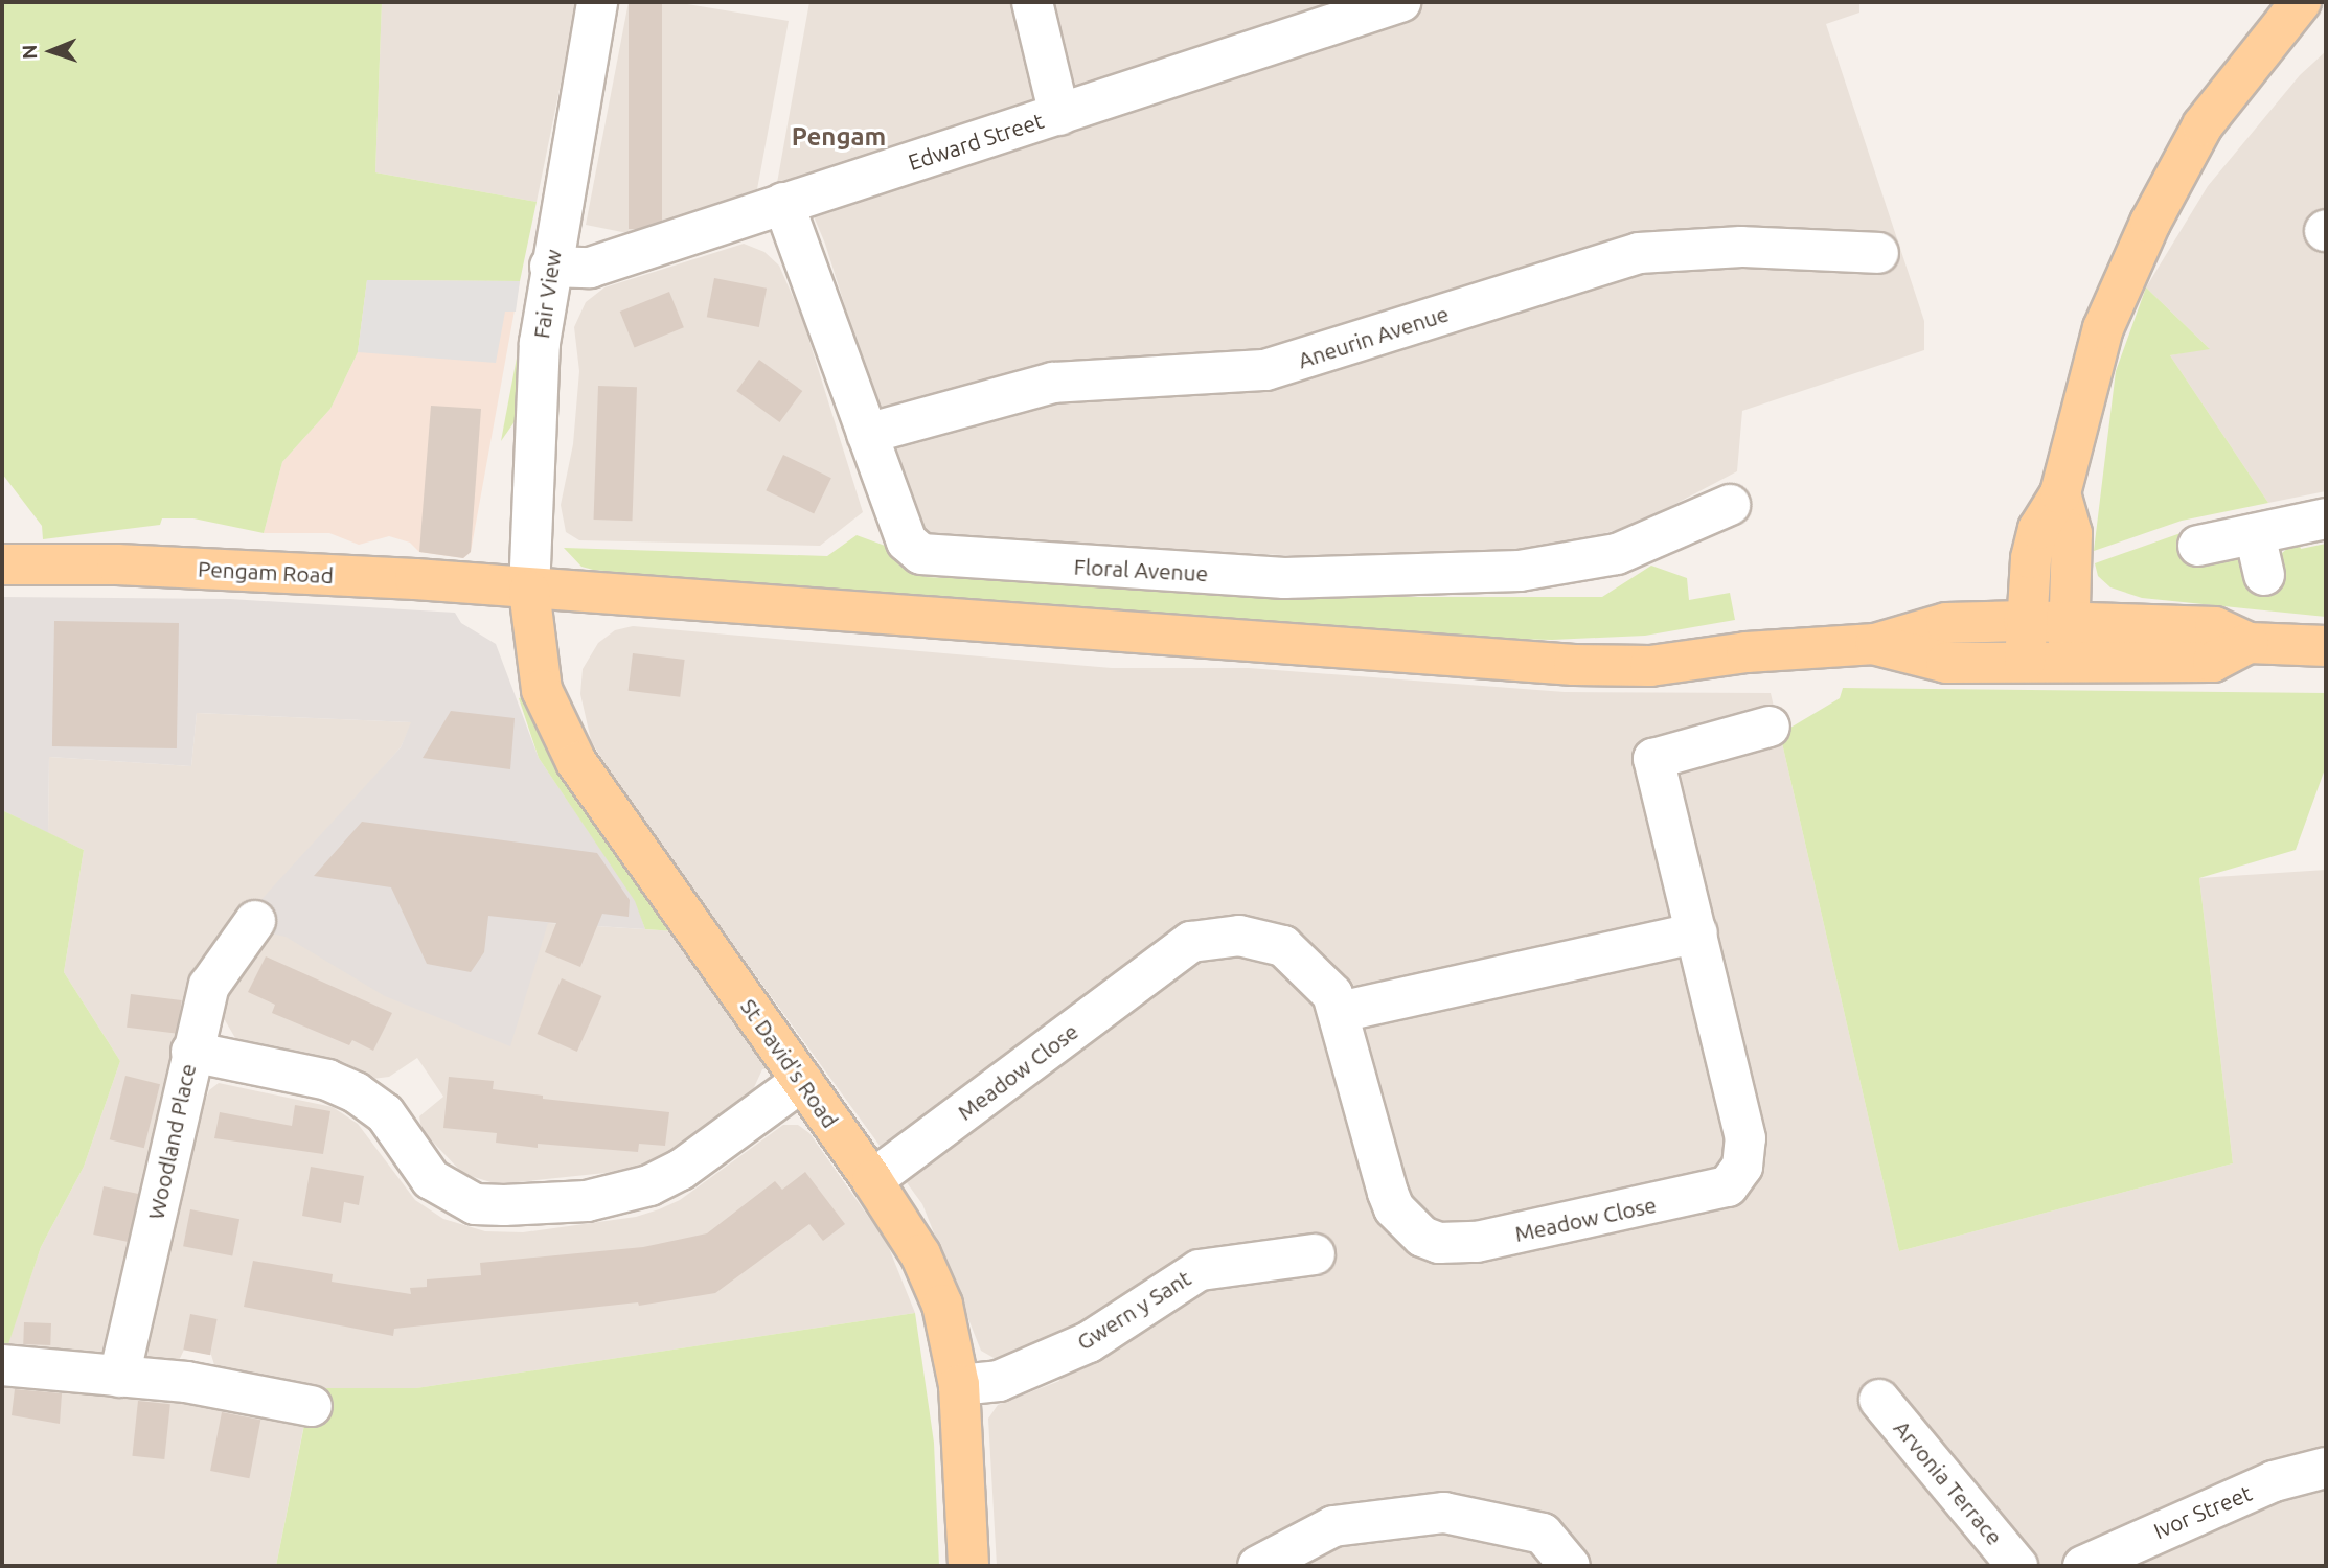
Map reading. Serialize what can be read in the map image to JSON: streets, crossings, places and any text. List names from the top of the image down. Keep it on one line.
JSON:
{"streets":{"main road":["Pengam Road","St David's Road"],"street":["Edward Street","Fair View","Aneurin Avenue","Floral Avenue","Meadow Close","Woodland Place","Gwern y Sant","Arvonia Terrace","Ivor Street"]},"crossings":[["Edward Street","Fair View"],["Edward Street","Floral Avenue"],["Fair View","Pengam Road"],["Fair View","St David's Road"],["Aneurin Avenue","Floral Avenue"],["Pengam Road","St David's Road"],["St David's Road","Meadow Close"],["St David's Road","Gwern y Sant"]],"districts":["Pengam"],"north":"left"}
